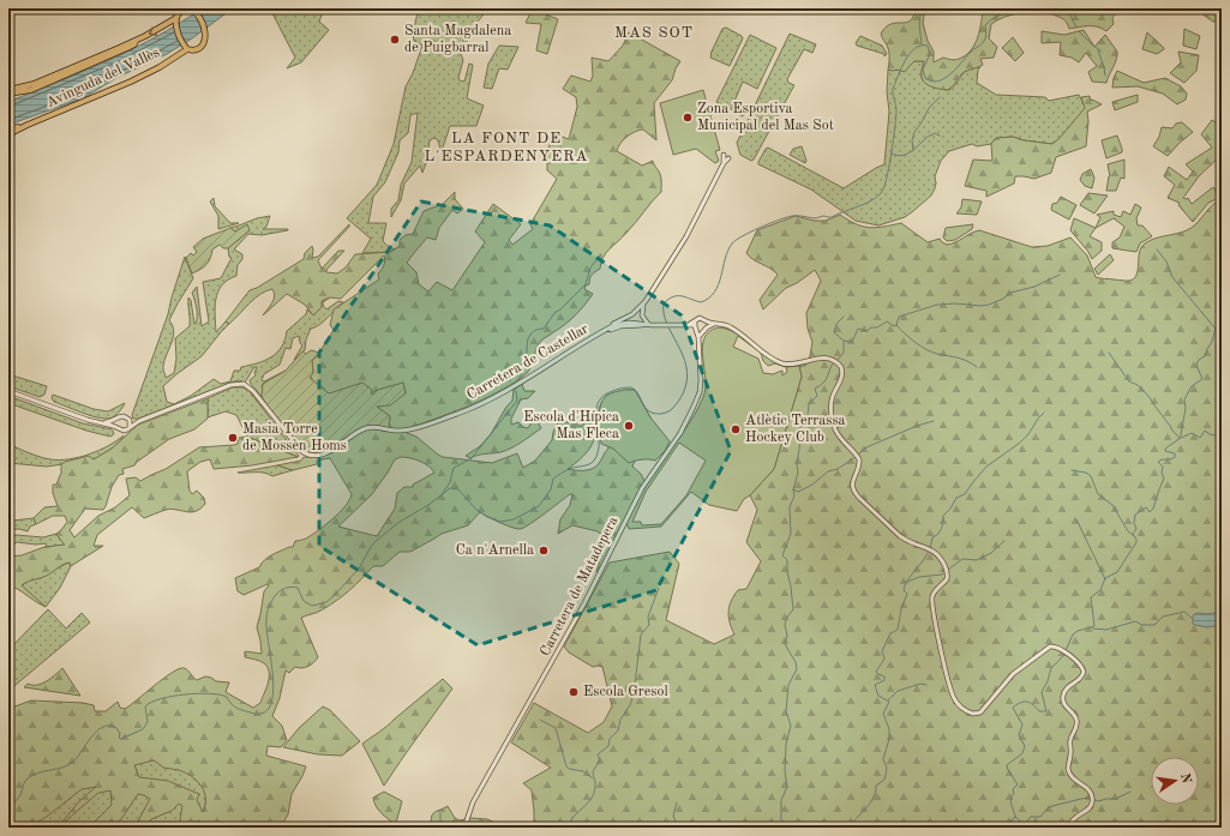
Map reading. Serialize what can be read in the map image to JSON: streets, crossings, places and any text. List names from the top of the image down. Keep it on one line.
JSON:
{"streets":{"main road":["Avinguda del Vallès"],"street":["Carretera de Castellar","Carretera de Matadepera"]},"districts":["MAS SOT","LA FONT DE L'ESPARDENYERA"],"places":["Santa Magdalena de Puigbarral","Zona Esportiva Municipal del Mas Sot","Escola d'Hípica Mas Fleca","Atlètic Terrassa Hockey Club","Masia Torre de Mossèn Homs","Ca n'Arnella","Escola Gresol"],"north":"right"}
